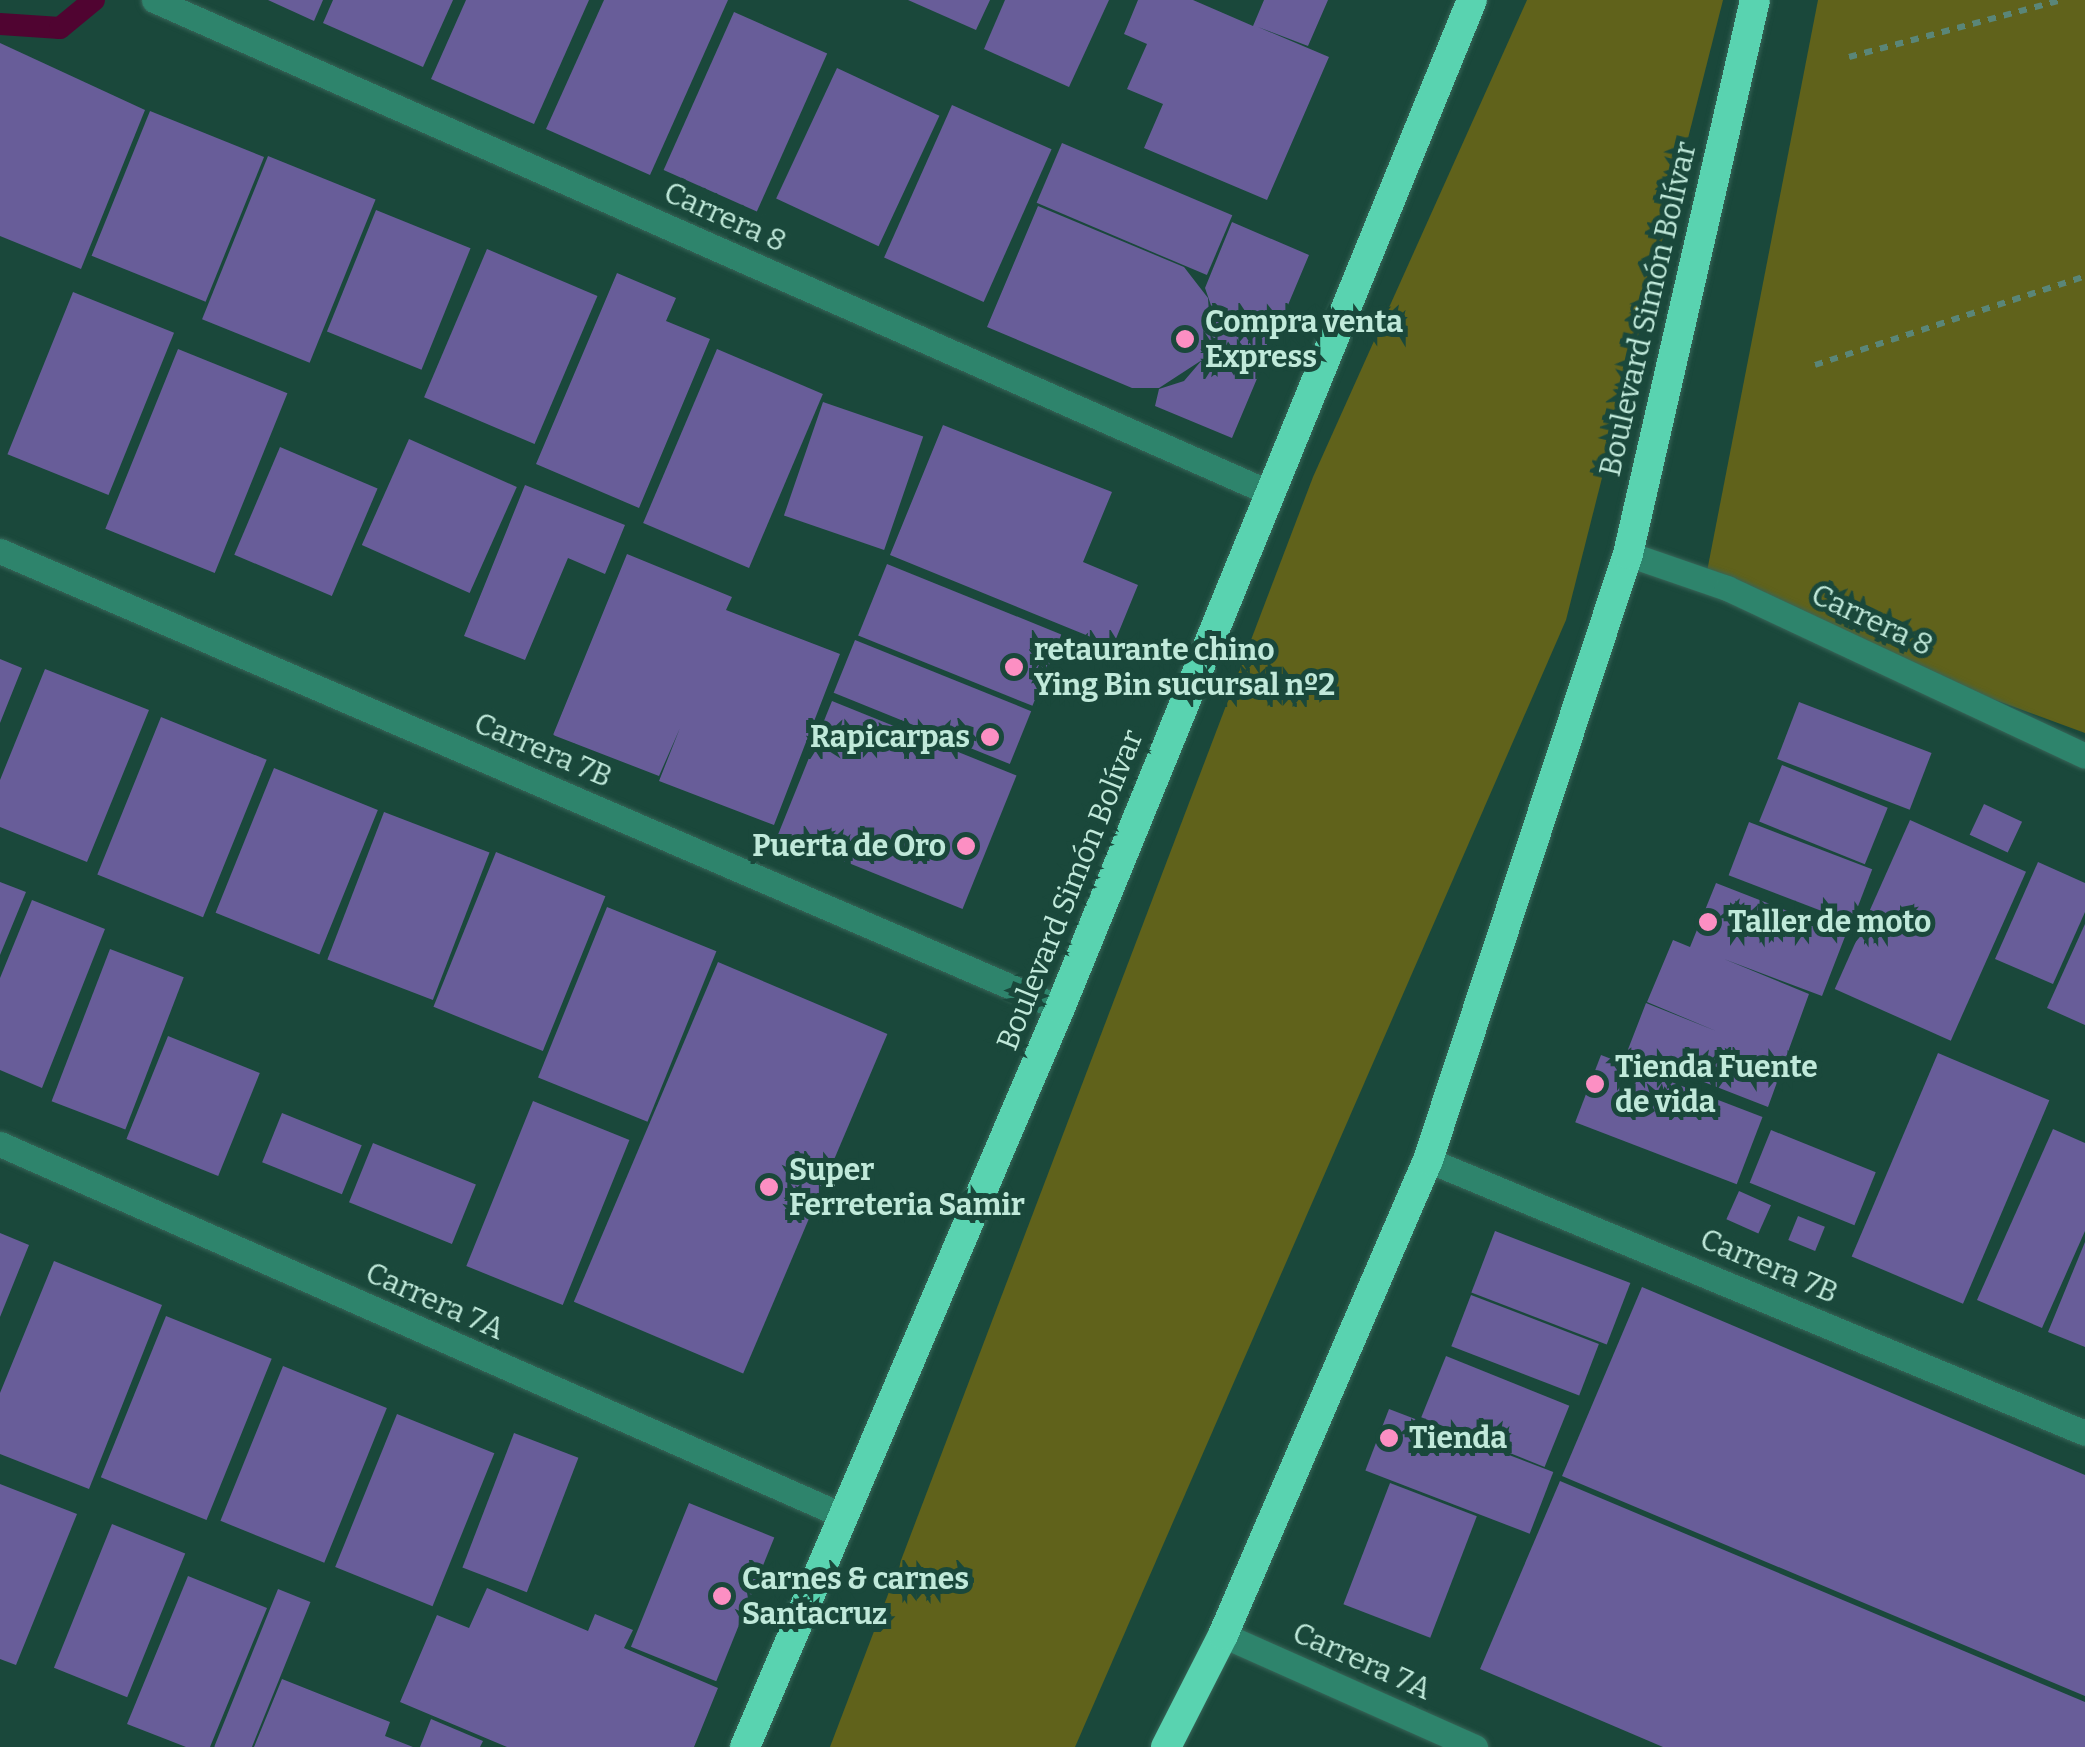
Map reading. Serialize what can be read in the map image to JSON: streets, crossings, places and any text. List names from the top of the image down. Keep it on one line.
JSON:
{"streets":{"highway":["Boulevard Simón Bolívar"],"street":["Carrera 8","Carrera 7B","Carrera 7A"]},"crossings":[["Carrera 8","Boulevard Simón Bolívar"],["Boulevard Simón Bolívar","Carrera 7B"],["Boulevard Simón Bolívar","Carrera 7A"]],"places":["Compra venta Express","retaurante chino Ying Bin sucursal nº2","Rapicarpas","Puerta de Oro","Taller de moto","Tienda Fuente de vida","Super Ferreteria Samir","Tienda","Carnes & carnes Santacruz"]}
